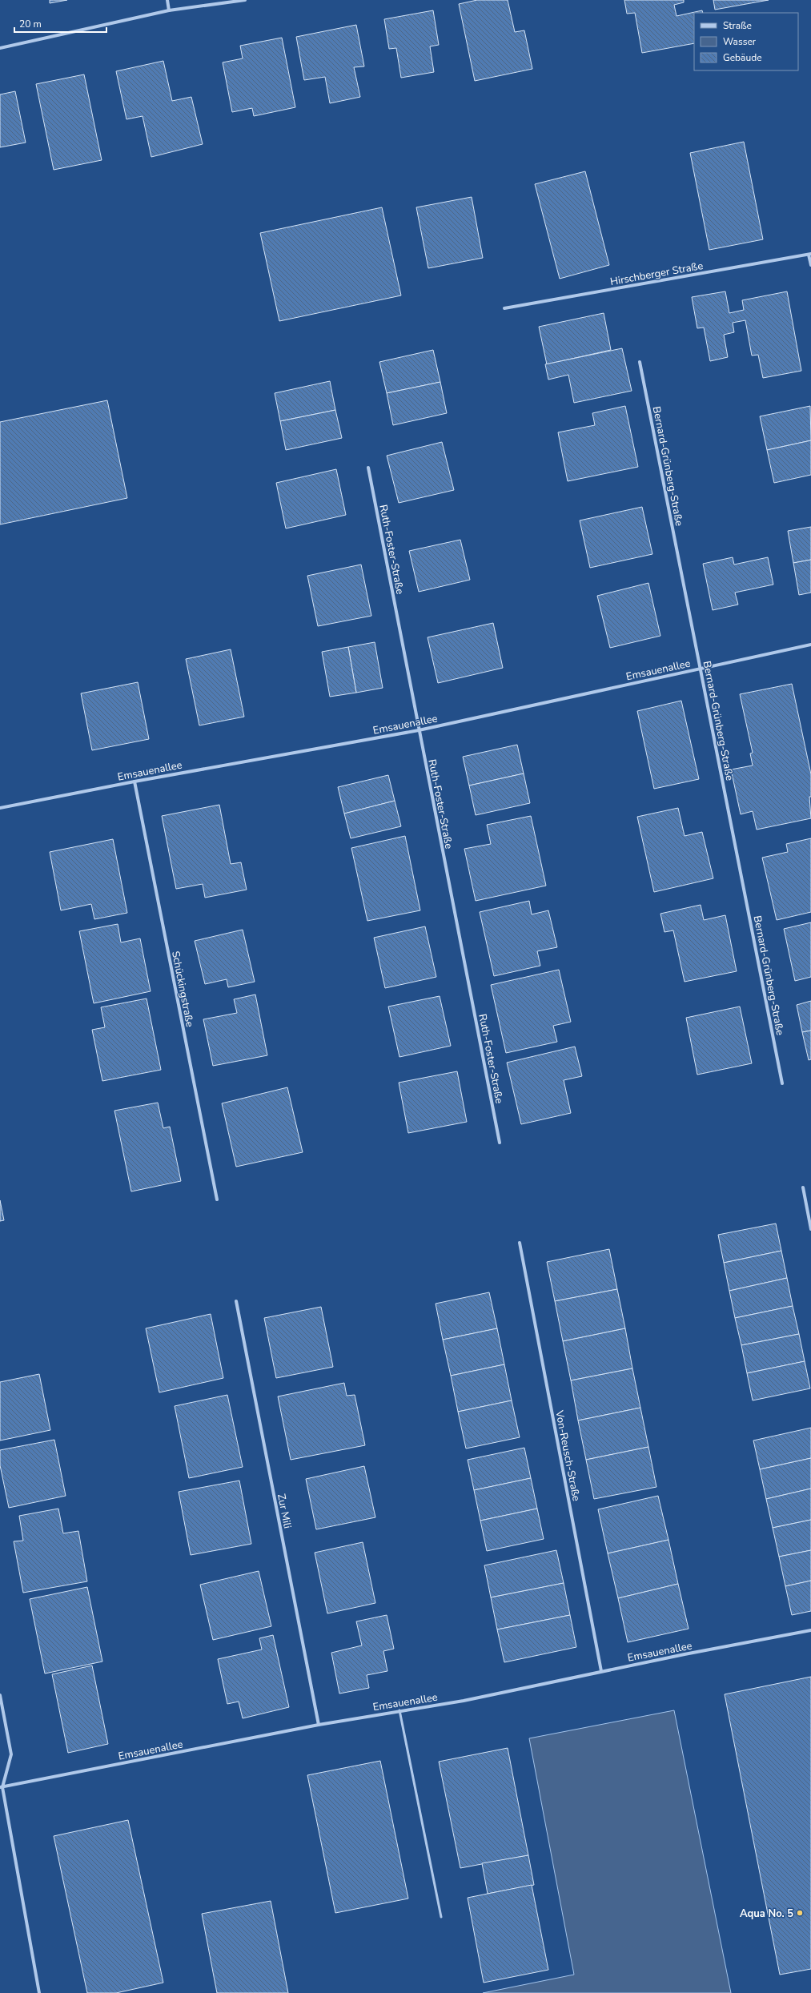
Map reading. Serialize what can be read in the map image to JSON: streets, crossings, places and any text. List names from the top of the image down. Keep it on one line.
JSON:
{"streets":{"street":["Hirschberger Straße","Bernard-Grünberg-Straße","Ruth-Foster-Straße","Emsauenallee","Schückingstraße","Von-Reusch-Straße","Zur Mili"]},"crossings":[["Bernard-Grünberg-Straße","Emsauenallee"],["Ruth-Foster-Straße","Emsauenallee"],["Emsauenallee","Schückingstraße"],["Emsauenallee","Von-Reusch-Straße"],["Emsauenallee","Zur Mili"]],"places":["Aqua No. 5"],"legend":["Straße","Wasser","Gebäude"],"scale_bar":"20 m"}
